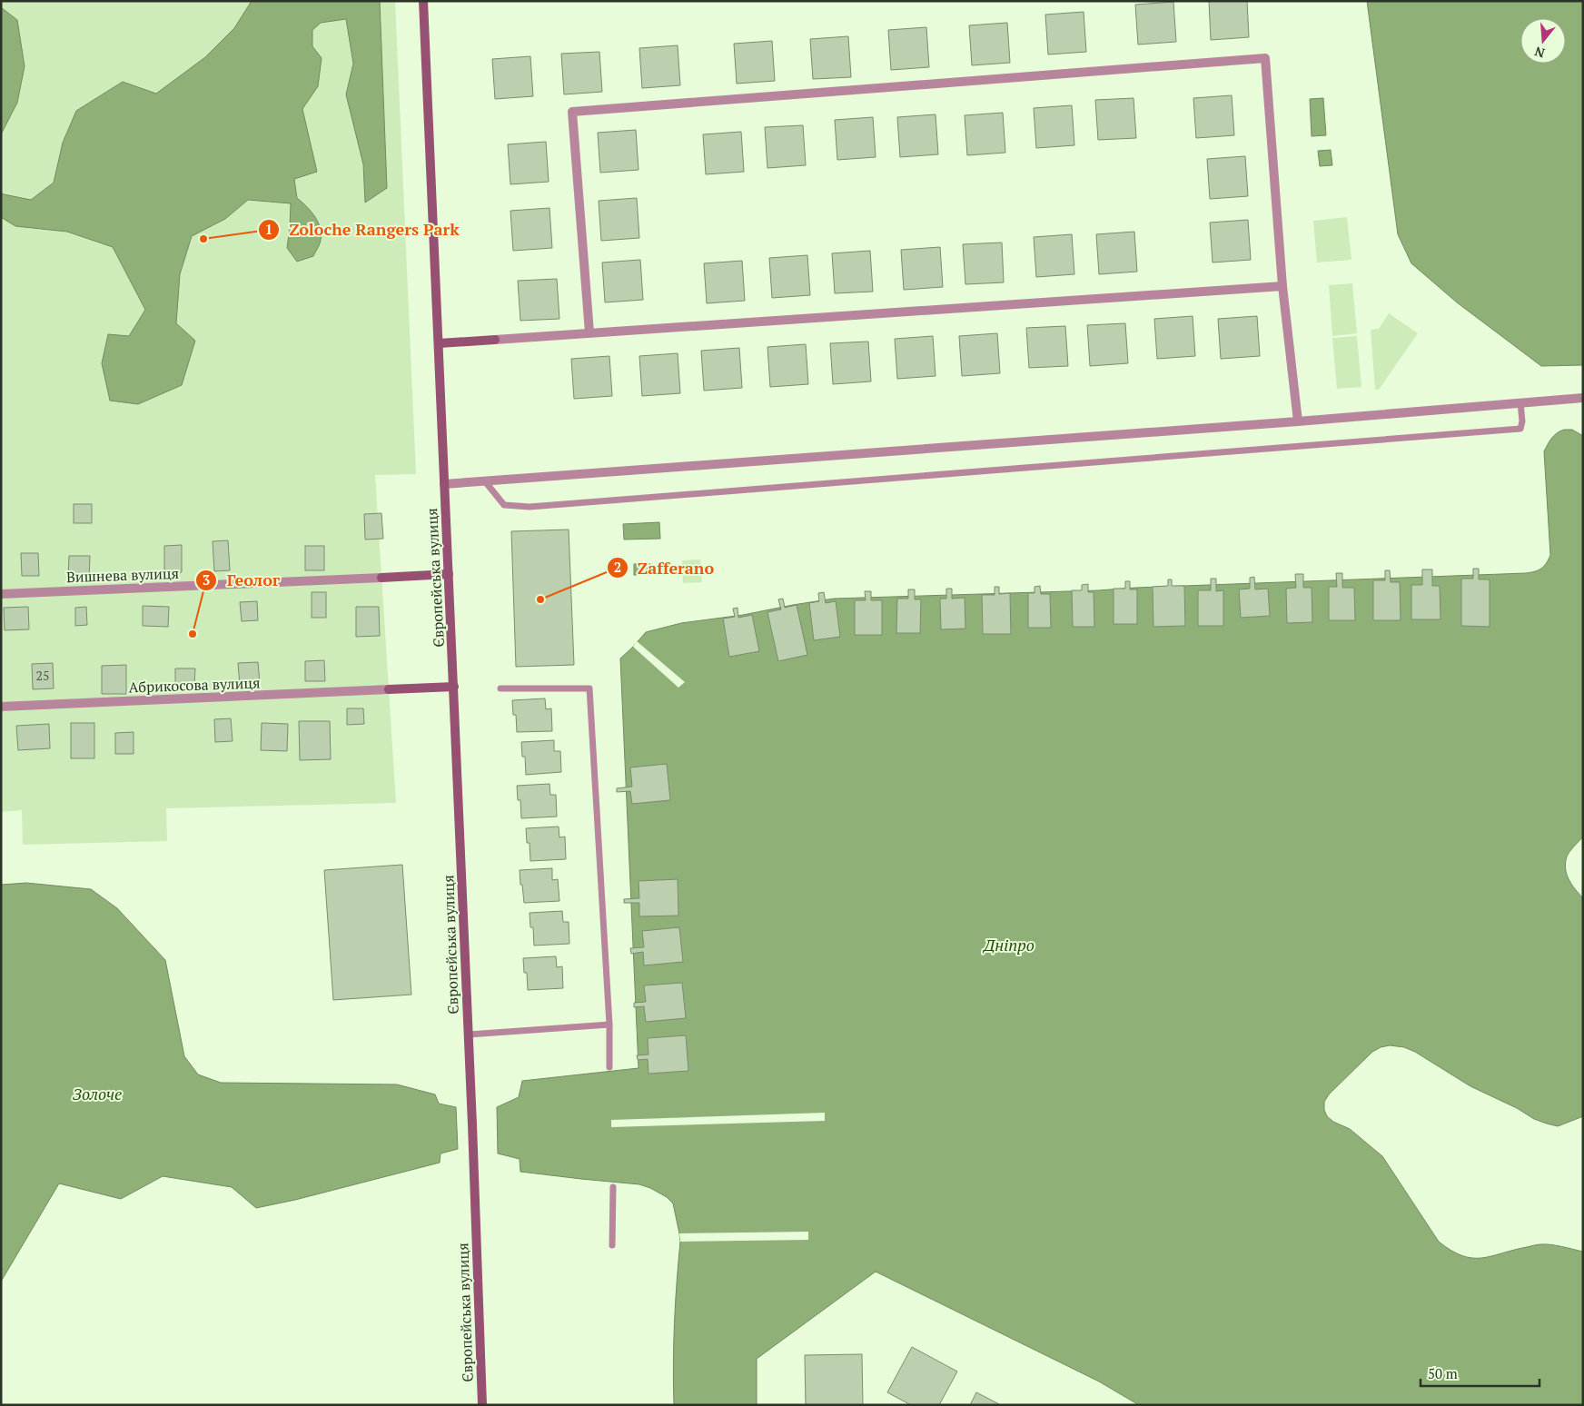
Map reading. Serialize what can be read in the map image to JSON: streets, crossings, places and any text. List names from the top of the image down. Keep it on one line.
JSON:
{"streets":{"street":["Вишнева вулиця","Європейська вулиця","Абрикосова вулиця"]},"crossings":[["Вишнева вулиця","Європейська вулиця"],["Європейська вулиця","Абрикосова вулиця"]],"water":["Дніпро","Золоче"],"places":["Zoloche Rangers Park","Zafferano","Геолог"],"house_numbers":["25"],"scale_bar":"50 m","north":"bottom"}
